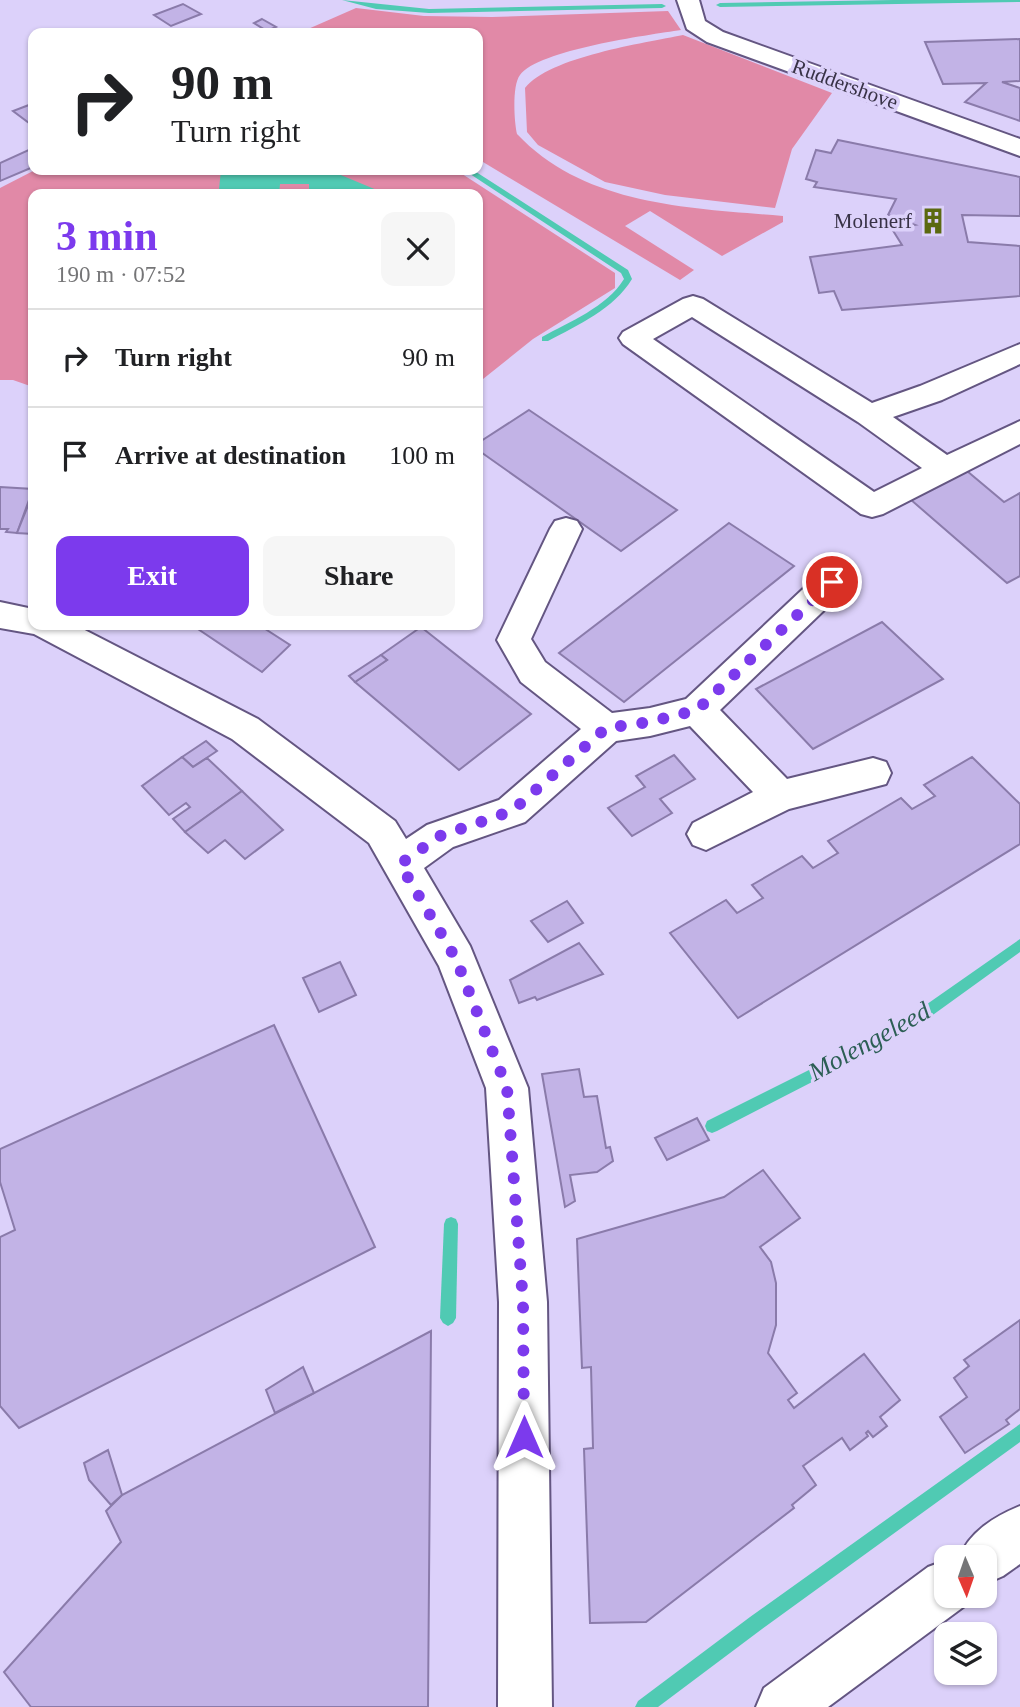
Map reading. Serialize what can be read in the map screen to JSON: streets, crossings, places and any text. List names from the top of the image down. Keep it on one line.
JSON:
{"streets":{"street":["Ruddershove"]},"water":["Molengeleed"],"places":{"building":["Molenerf"]},"north":"bottom","page":{"turn":["90 m","Turn right"],"heading":["3 min","190 m · 07:52"],"list":[{"name":"Turn right","value":"90 m"},{"name":"Arrive at destination","value":"100 m"}],"buttons":["Exit","Share"]}}
